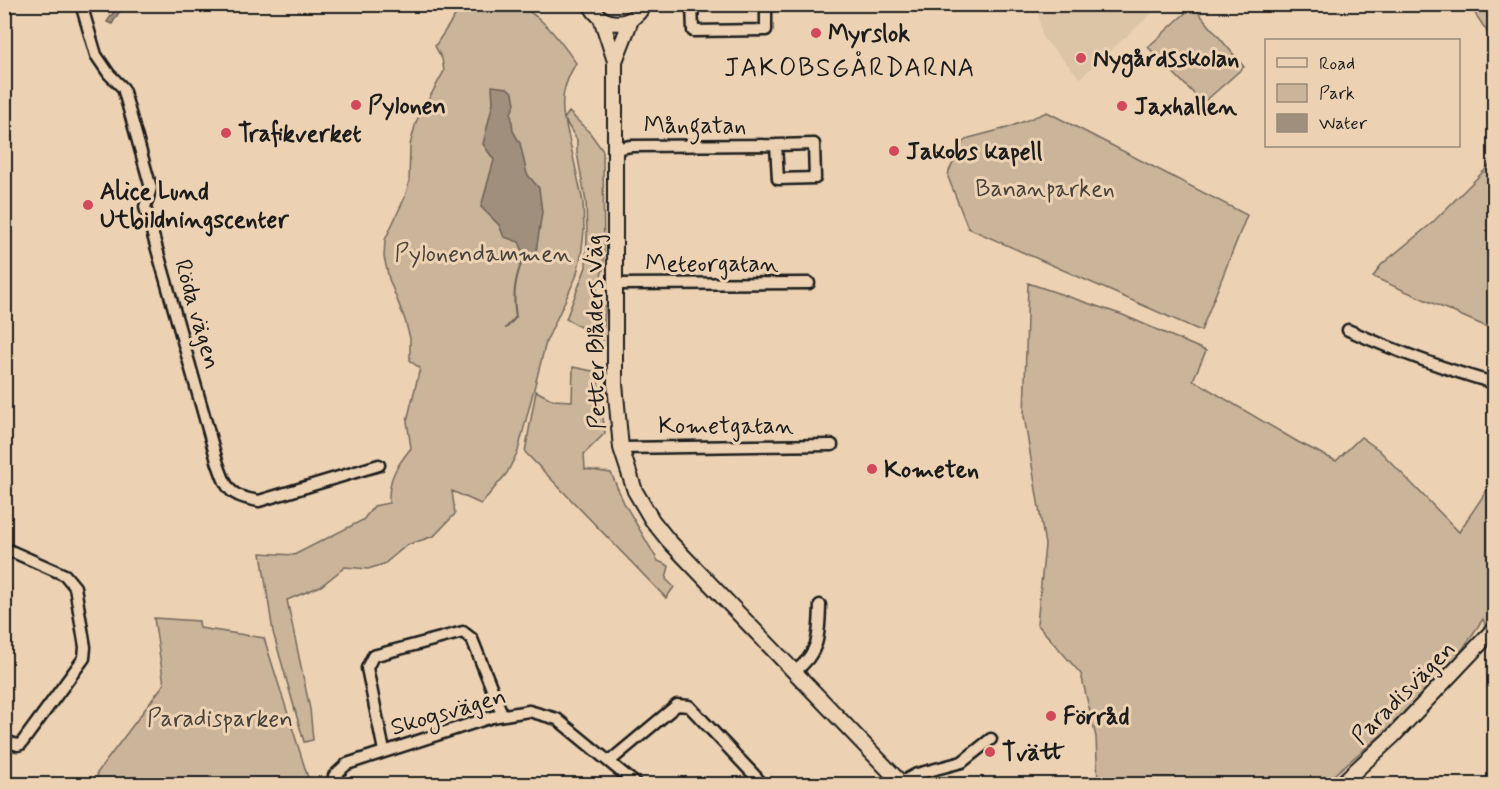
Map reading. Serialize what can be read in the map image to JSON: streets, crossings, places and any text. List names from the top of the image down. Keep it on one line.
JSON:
{"streets":{"street":["Mångatan","Meteorgatan","Röda vägen","Petter Blåders Väg","Kometgatan","Paradisvägen","Skogsvägen"]},"crossings":[["Mångatan","Petter Blåders Väg"],["Meteorgatan","Petter Blåders Väg"],["Petter Blåders Väg","Kometgatan"]],"districts":["JAKOBSGÅRDARNA"],"parks":["Bananparken","Pylonendammen","Paradisparken"],"places":["Myrslok","Nygårdsskolan","Pylonen","Jaxhallen","Trafikverket","Jakobs kapell","Alice Lund Utbildningscenter","Kometen","Förråd","Tvätt"],"legend":["Road","Park","Water"]}
